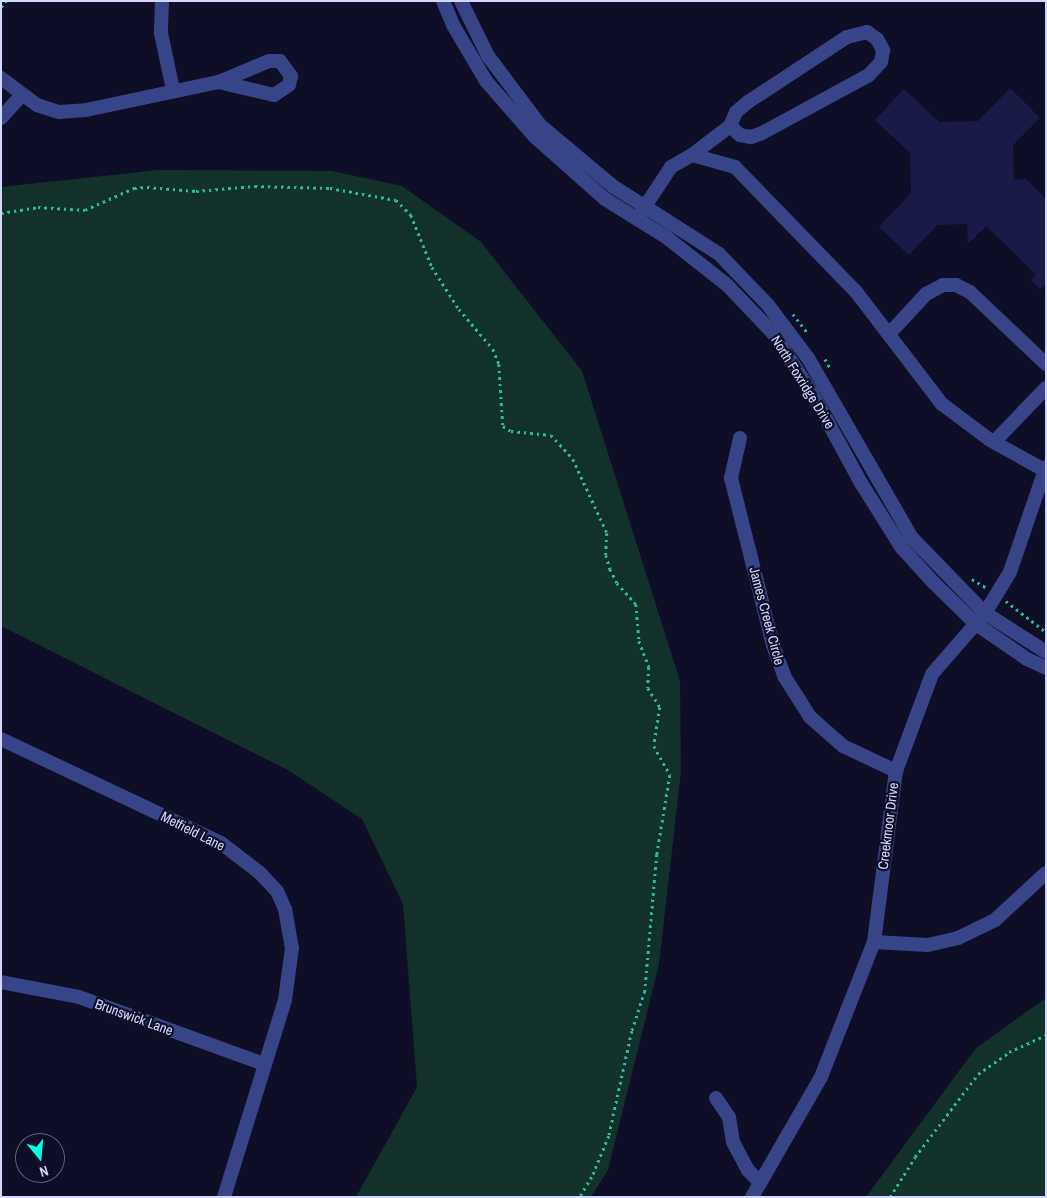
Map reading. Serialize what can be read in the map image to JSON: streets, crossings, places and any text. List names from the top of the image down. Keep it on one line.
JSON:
{"streets":{"street":["North Foxridge Drive","James Creek Circle","Creekmoor Drive","Metfield Lane","Brunswick Lane"]},"crossings":[["North Foxridge Drive","Creekmoor Drive"],["James Creek Circle","Creekmoor Drive"],["Metfield Lane","Brunswick Lane"]],"north":"bottom"}
